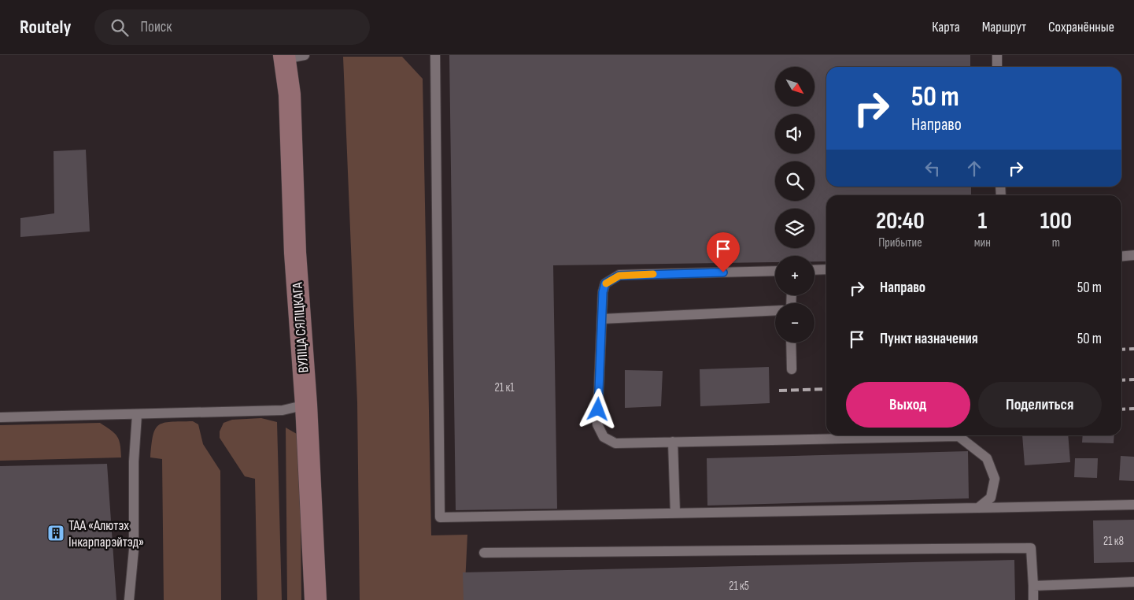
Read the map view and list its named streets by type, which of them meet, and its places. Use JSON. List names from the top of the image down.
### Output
{
  "streets": {
    "main road": ["ВУЛІЦА СЯЛІЦКАГА"]
  },
  "places": {
    "building": ["ТАА «Алютэх Інкарпарэйтэд»"]
  },
  "house_numbers": ["21 к1", "21 к8", "21 к5"],
  "north": "bottom right",
  "page": {
    "header": "Routely",
    "search": "Поиск",
    "nav": ["Карта", "Маршрут", "Сохранённые"],
    "map_buttons": ["+", "−"],
    "turn": ["50 m", "Направо"],
    "eta": [
      "20:40",
      "Прибытие",
      "1",
      "мин",
      "100",
      "m"
    ],
    "list": [
      {
        "name": "Направо",
        "value": "50 m"
      },
      {
        "name": "Пункт назначения",
        "value": "50 m"
      }
    ],
    "buttons": ["Выход", "Поделиться"]
  }
}
